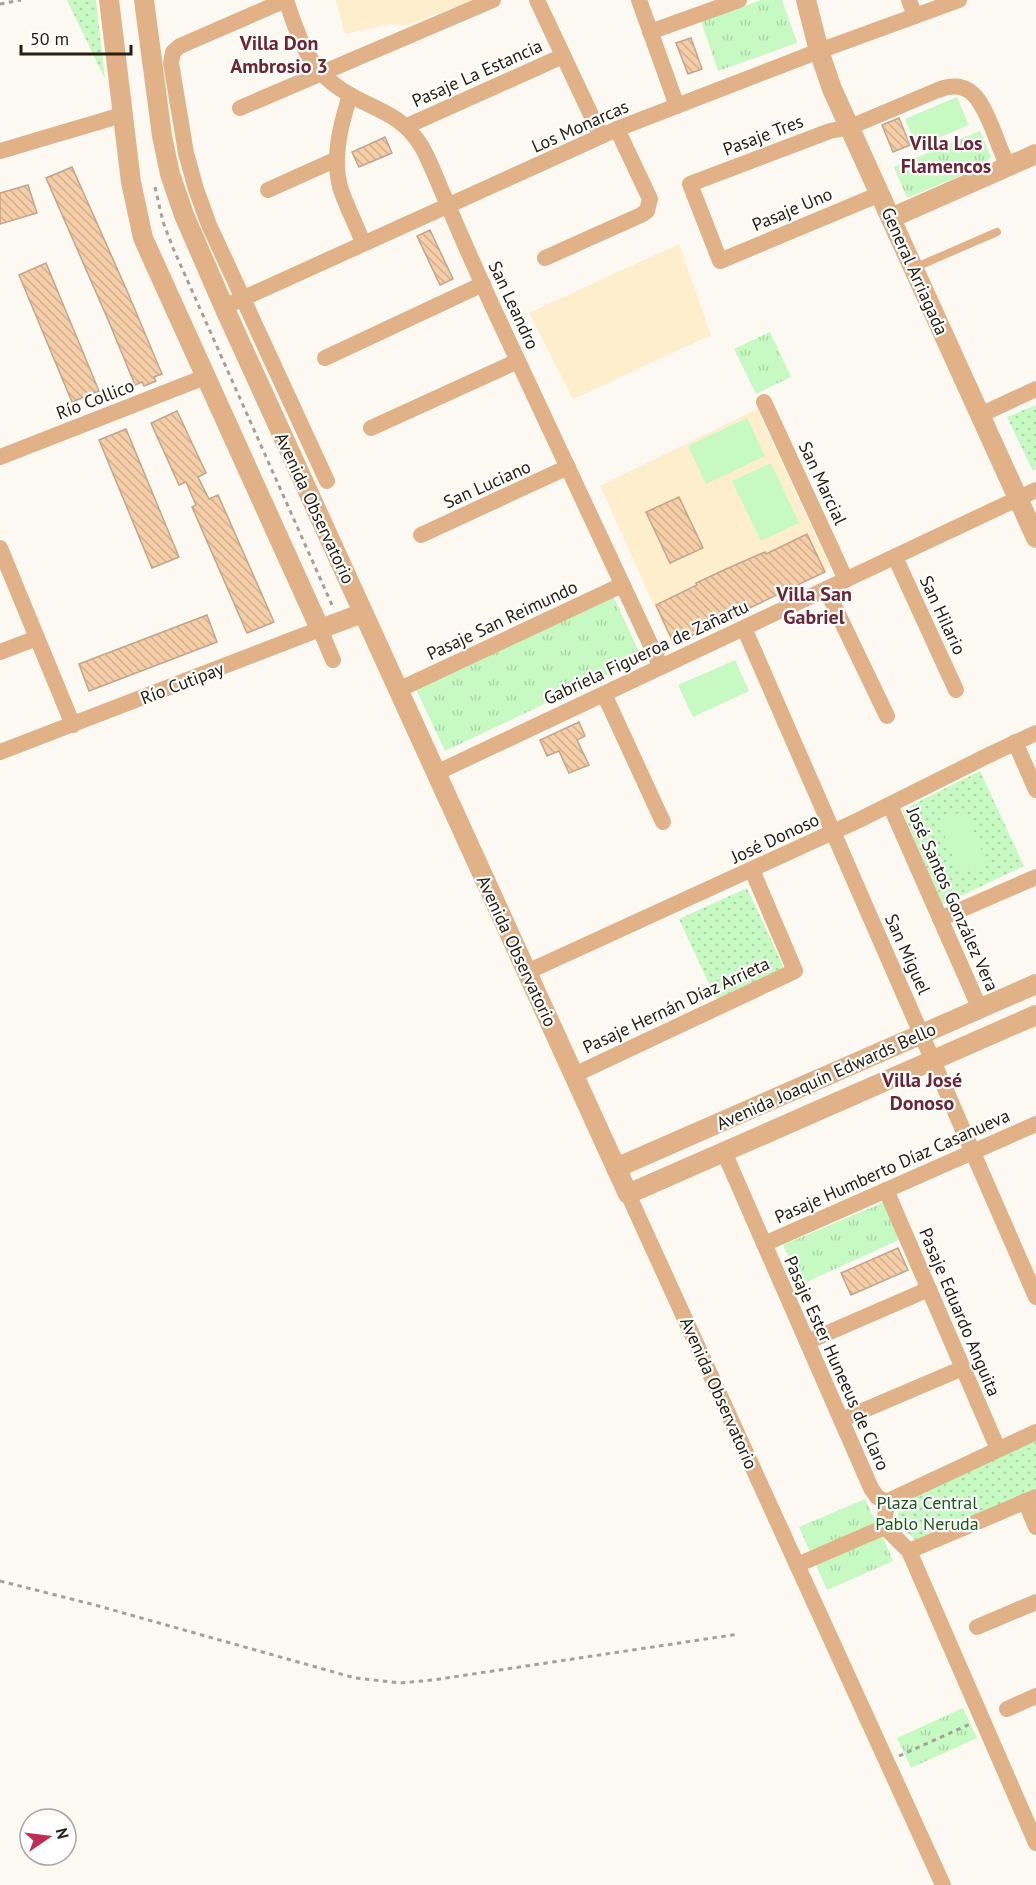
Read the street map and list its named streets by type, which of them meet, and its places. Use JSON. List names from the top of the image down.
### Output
{
  "streets": {
    "street": [
      "Pasaje La Estancia",
      "Los Monarcas",
      "Pasaje Tres",
      "Pasaje Uno",
      "General Arriagada",
      "San Leandro",
      "Río Collico",
      "San Marcial",
      "San Luciano",
      "Avenida Observatorio",
      "San Hilario",
      "Pasaje San Reimundo",
      "Gabriela Figueroa de Zañartu",
      "Río Cutipay",
      "José Donoso",
      "José Santos González Vera",
      "San Miguel",
      "Pasaje Hernán Díaz Arrieta",
      "Avenida Joaquín Edwards Bello",
      "Pasaje Humberto Díaz Casanueva",
      "Pasaje Eduardo Anguita",
      "Pasaje Ester Huneeus de Claro"
    ]
  },
  "crossings": [
    ["Pasaje La Estancia", "San Leandro"],
    ["Los Monarcas", "General Arriagada"],
    ["Los Monarcas", "San Leandro"],
    ["Los Monarcas", "Avenida Observatorio"],
    ["Pasaje Tres", "Pasaje Uno"],
    ["Pasaje Tres", "General Arriagada"],
    ["Pasaje Uno", "General Arriagada"],
    ["General Arriagada", "Gabriela Figueroa de Zañartu"],
    ["San Leandro", "San Luciano"],
    ["San Leandro", "Pasaje San Reimundo"],
    ["San Leandro", "Gabriela Figueroa de Zañartu"],
    ["San Marcial", "Gabriela Figueroa de Zañartu"],
    ["Avenida Observatorio", "Pasaje San Reimundo"],
    ["Avenida Observatorio", "Gabriela Figueroa de Zañartu"],
    ["Avenida Observatorio", "Río Cutipay"],
    ["Avenida Observatorio", "José Donoso"],
    ["Avenida Observatorio", "Pasaje Hernán Díaz Arrieta"],
    ["Avenida Observatorio", "Avenida Joaquín Edwards Bello"],
    ["San Hilario", "Gabriela Figueroa de Zañartu"],
    ["Gabriela Figueroa de Zañartu", "San Miguel"],
    ["José Donoso", "José Santos González Vera"],
    ["José Donoso", "San Miguel"],
    ["José Donoso", "Pasaje Hernán Díaz Arrieta"],
    ["José Santos González Vera", "Avenida Joaquín Edwards Bello"],
    ["San Miguel", "Avenida Joaquín Edwards Bello"],
    ["San Miguel", "Pasaje Humberto Díaz Casanueva"],
    ["Avenida Joaquín Edwards Bello", "Pasaje Ester Huneeus de Claro"],
    ["Pasaje Humberto Díaz Casanueva", "Pasaje Eduardo Anguita"],
    ["Pasaje Humberto Díaz Casanueva", "Pasaje Ester Huneeus de Claro"]
  ],
  "districts": [
    "Villa Don Ambrosio 3",
    "Villa Los Flamencos",
    "Villa San Gabriel",
    "Villa José Donoso"
  ],
  "parks": ["Plaza Central Pablo Neruda"],
  "scale_bar": "50 m",
  "north": "right"
}
